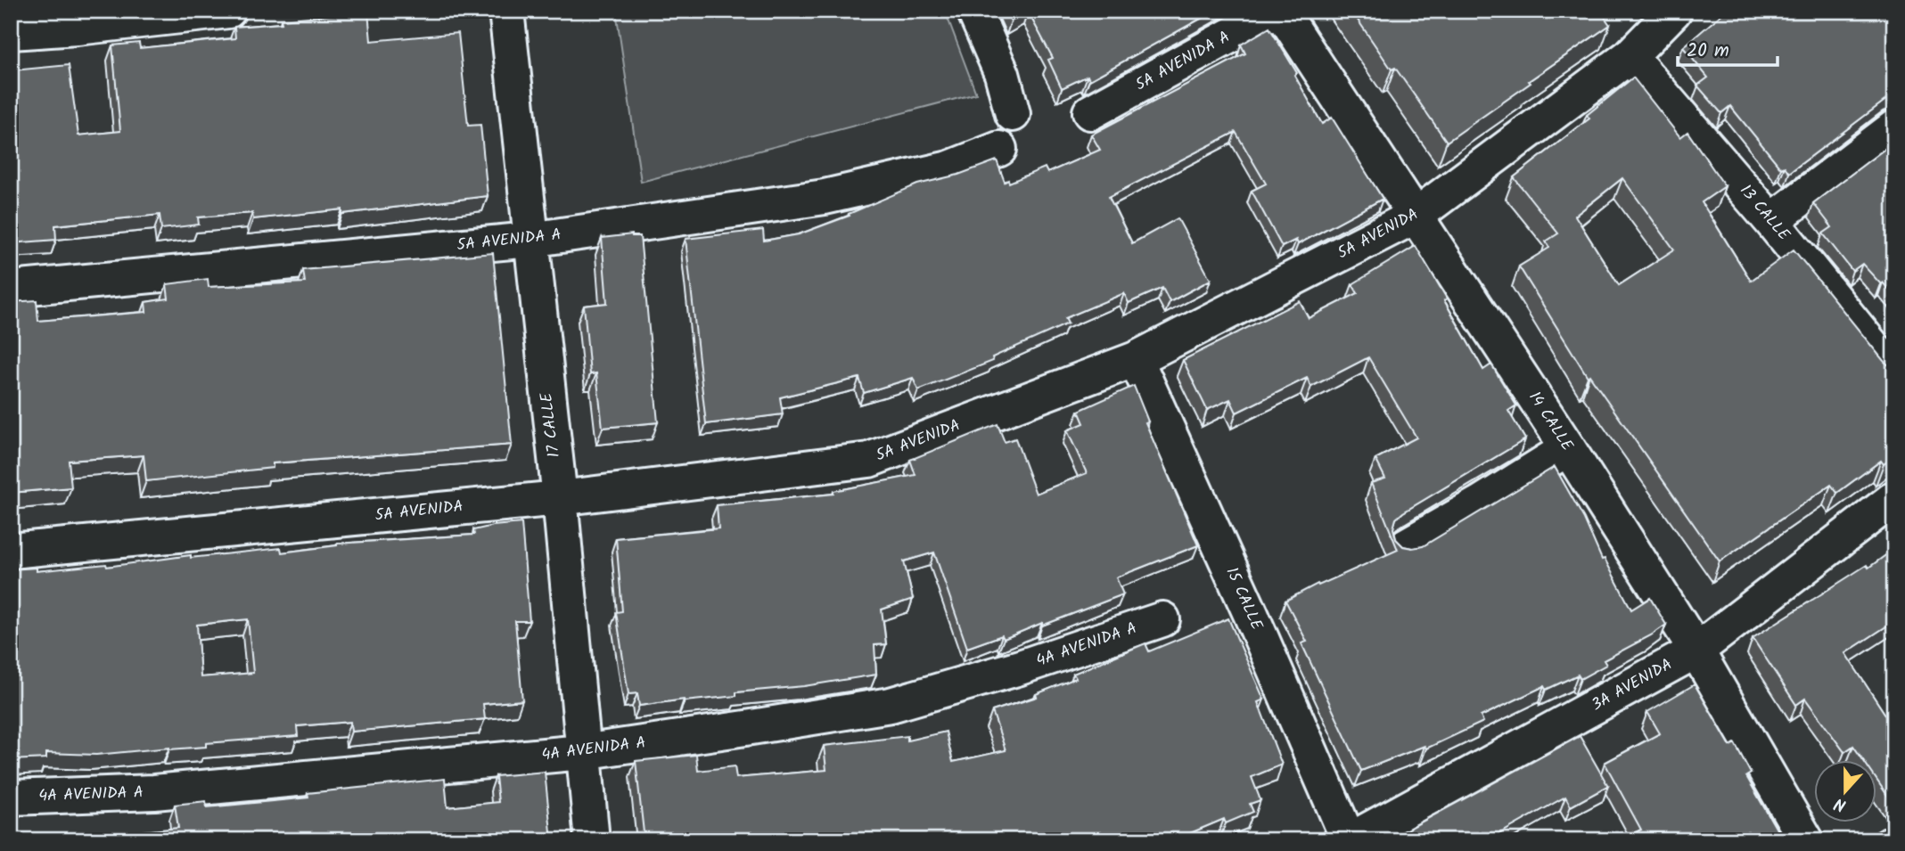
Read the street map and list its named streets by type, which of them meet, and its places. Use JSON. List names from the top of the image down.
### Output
{
  "streets": {
    "street": [
      "5A AVENIDA A",
      "13 CALLE",
      "5A AVENIDA",
      "14 CALLE",
      "17 CALLE",
      "15 CALLE",
      "4A AVENIDA A",
      "3A AVENIDA"
    ]
  },
  "crossings": [
    ["5A AVENIDA A", "17 CALLE"],
    ["13 CALLE", "5A AVENIDA"],
    ["5A AVENIDA", "14 CALLE"],
    ["5A AVENIDA", "17 CALLE"],
    ["5A AVENIDA", "15 CALLE"],
    ["14 CALLE", "3A AVENIDA"],
    ["17 CALLE", "4A AVENIDA A"],
    ["15 CALLE", "3A AVENIDA"]
  ],
  "scale_bar": "20 m",
  "north": "bottom"
}
